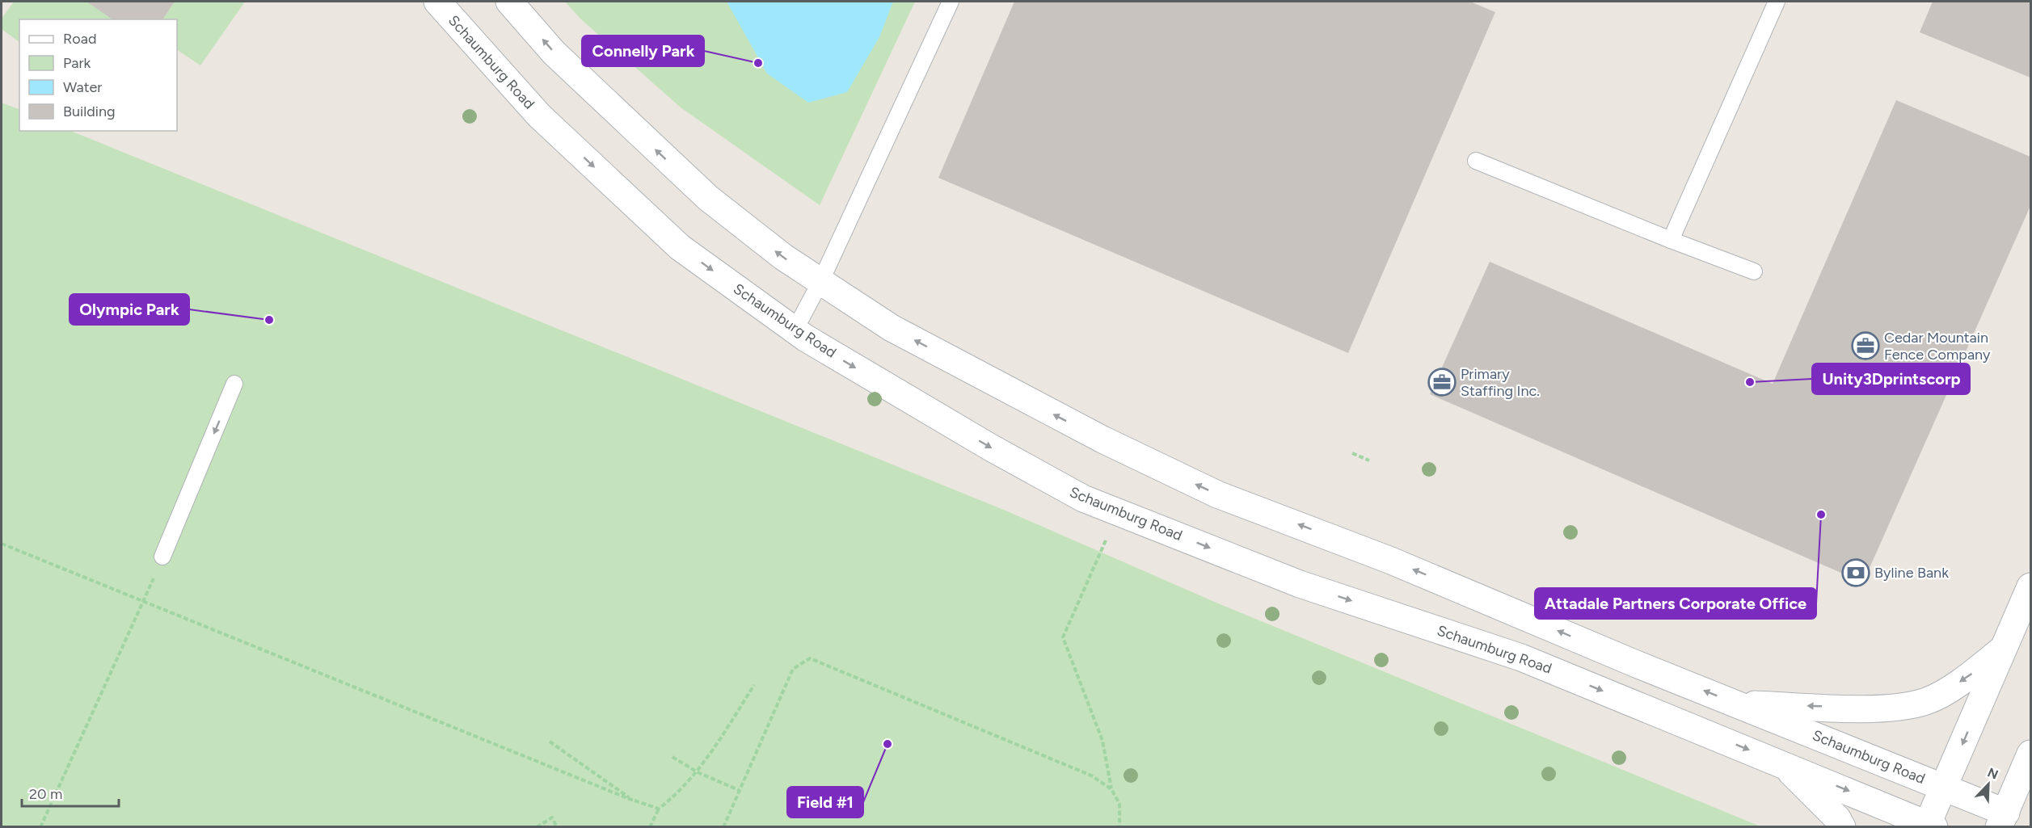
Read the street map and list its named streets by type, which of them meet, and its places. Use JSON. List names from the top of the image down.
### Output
{
  "streets": {
    "street": ["Schaumburg Road"]
  },
  "places": {
    "other": [
      "Connelly Park",
      "Olympic Park",
      "Unity3Dprintscorp",
      "Attadale Partners Corporate Office",
      "Field #1"
    ],
    "office": ["Cedar Mountain Fence Company", "Primary Staffing Inc."],
    "bank": ["Byline Bank"]
  },
  "legend": [
    "Road",
    "Park",
    "Water",
    "Building"
  ],
  "scale_bar": "20 m",
  "north": "top right"
}
